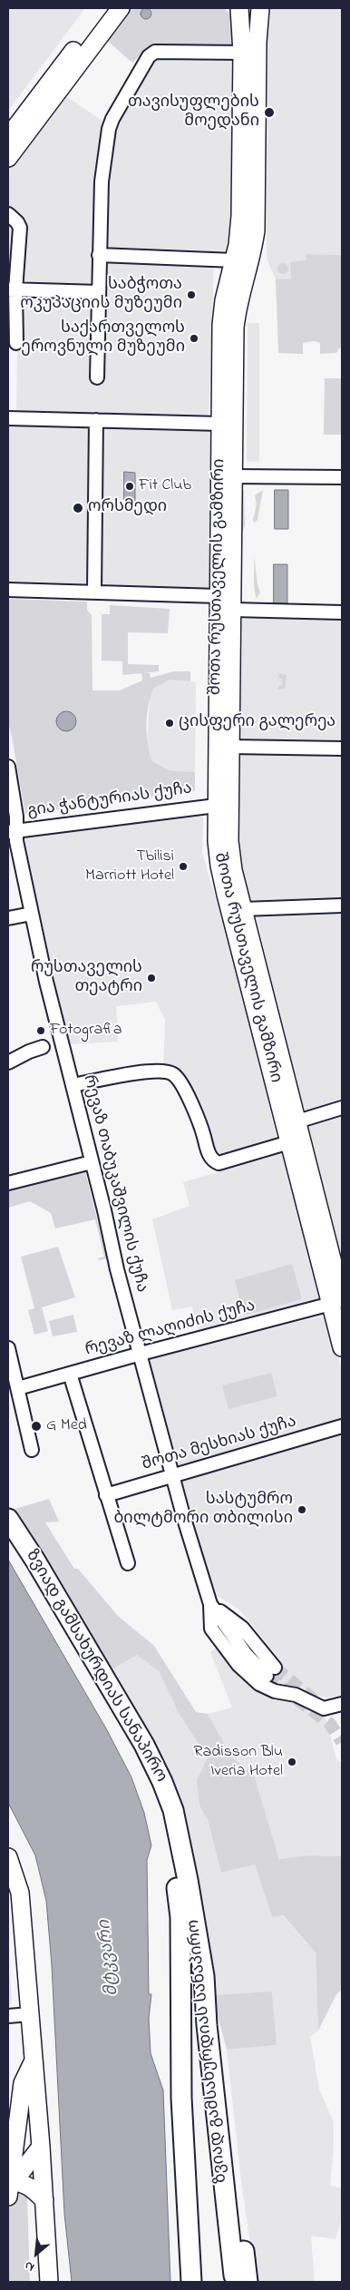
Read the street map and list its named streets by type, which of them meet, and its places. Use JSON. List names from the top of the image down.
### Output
{
  "streets": {
    "highway": ["ზვიად გამსახურდიას სანაპირო"],
    "main road": ["შოთა რუსთაველის გამზირი"],
    "street": [
      "გია ჭანტურიას ქუჩა",
      "რევაზ თაბუკაშვილის ქუჩა",
      "რევაზ ლაღიძის ქუჩა",
      "შოთა მესხიას ქუჩა"
    ]
  },
  "crossings": [
    ["შოთა რუსთაველის გამზირი", "გია ჭანტურიას ქუჩა"],
    ["შოთა რუსთაველის გამზირი", "რევაზ ლაღიძის ქუჩა"],
    ["გია ჭანტურიას ქუჩა", "რევაზ თაბუკაშვილის ქუჩა"],
    ["რევაზ თაბუკაშვილის ქუჩა", "რევაზ ლაღიძის ქუჩა"],
    ["რევაზ თაბუკაშვილის ქუჩა", "შოთა მესხიას ქუჩა"]
  ],
  "water": ["მტკვარი"],
  "places": [
    "თავისუფლების მოედანი",
    "საბჭოთა ოკუპაციის მუზეუმი",
    "საქართველოს ეროვნული მუზეუმი",
    "Fit Club",
    "ორსმედი",
    "ცისფერი გალერეა",
    "Tbilisi Marriott Hotel",
    "რუსთაველის თეატრი",
    "Fotografia",
    "G Med",
    "სასტუმრო ბილტმორი თბილისი",
    "Radisson Blu Iveria Hotel"
  ],
  "north": "bottom left"
}
